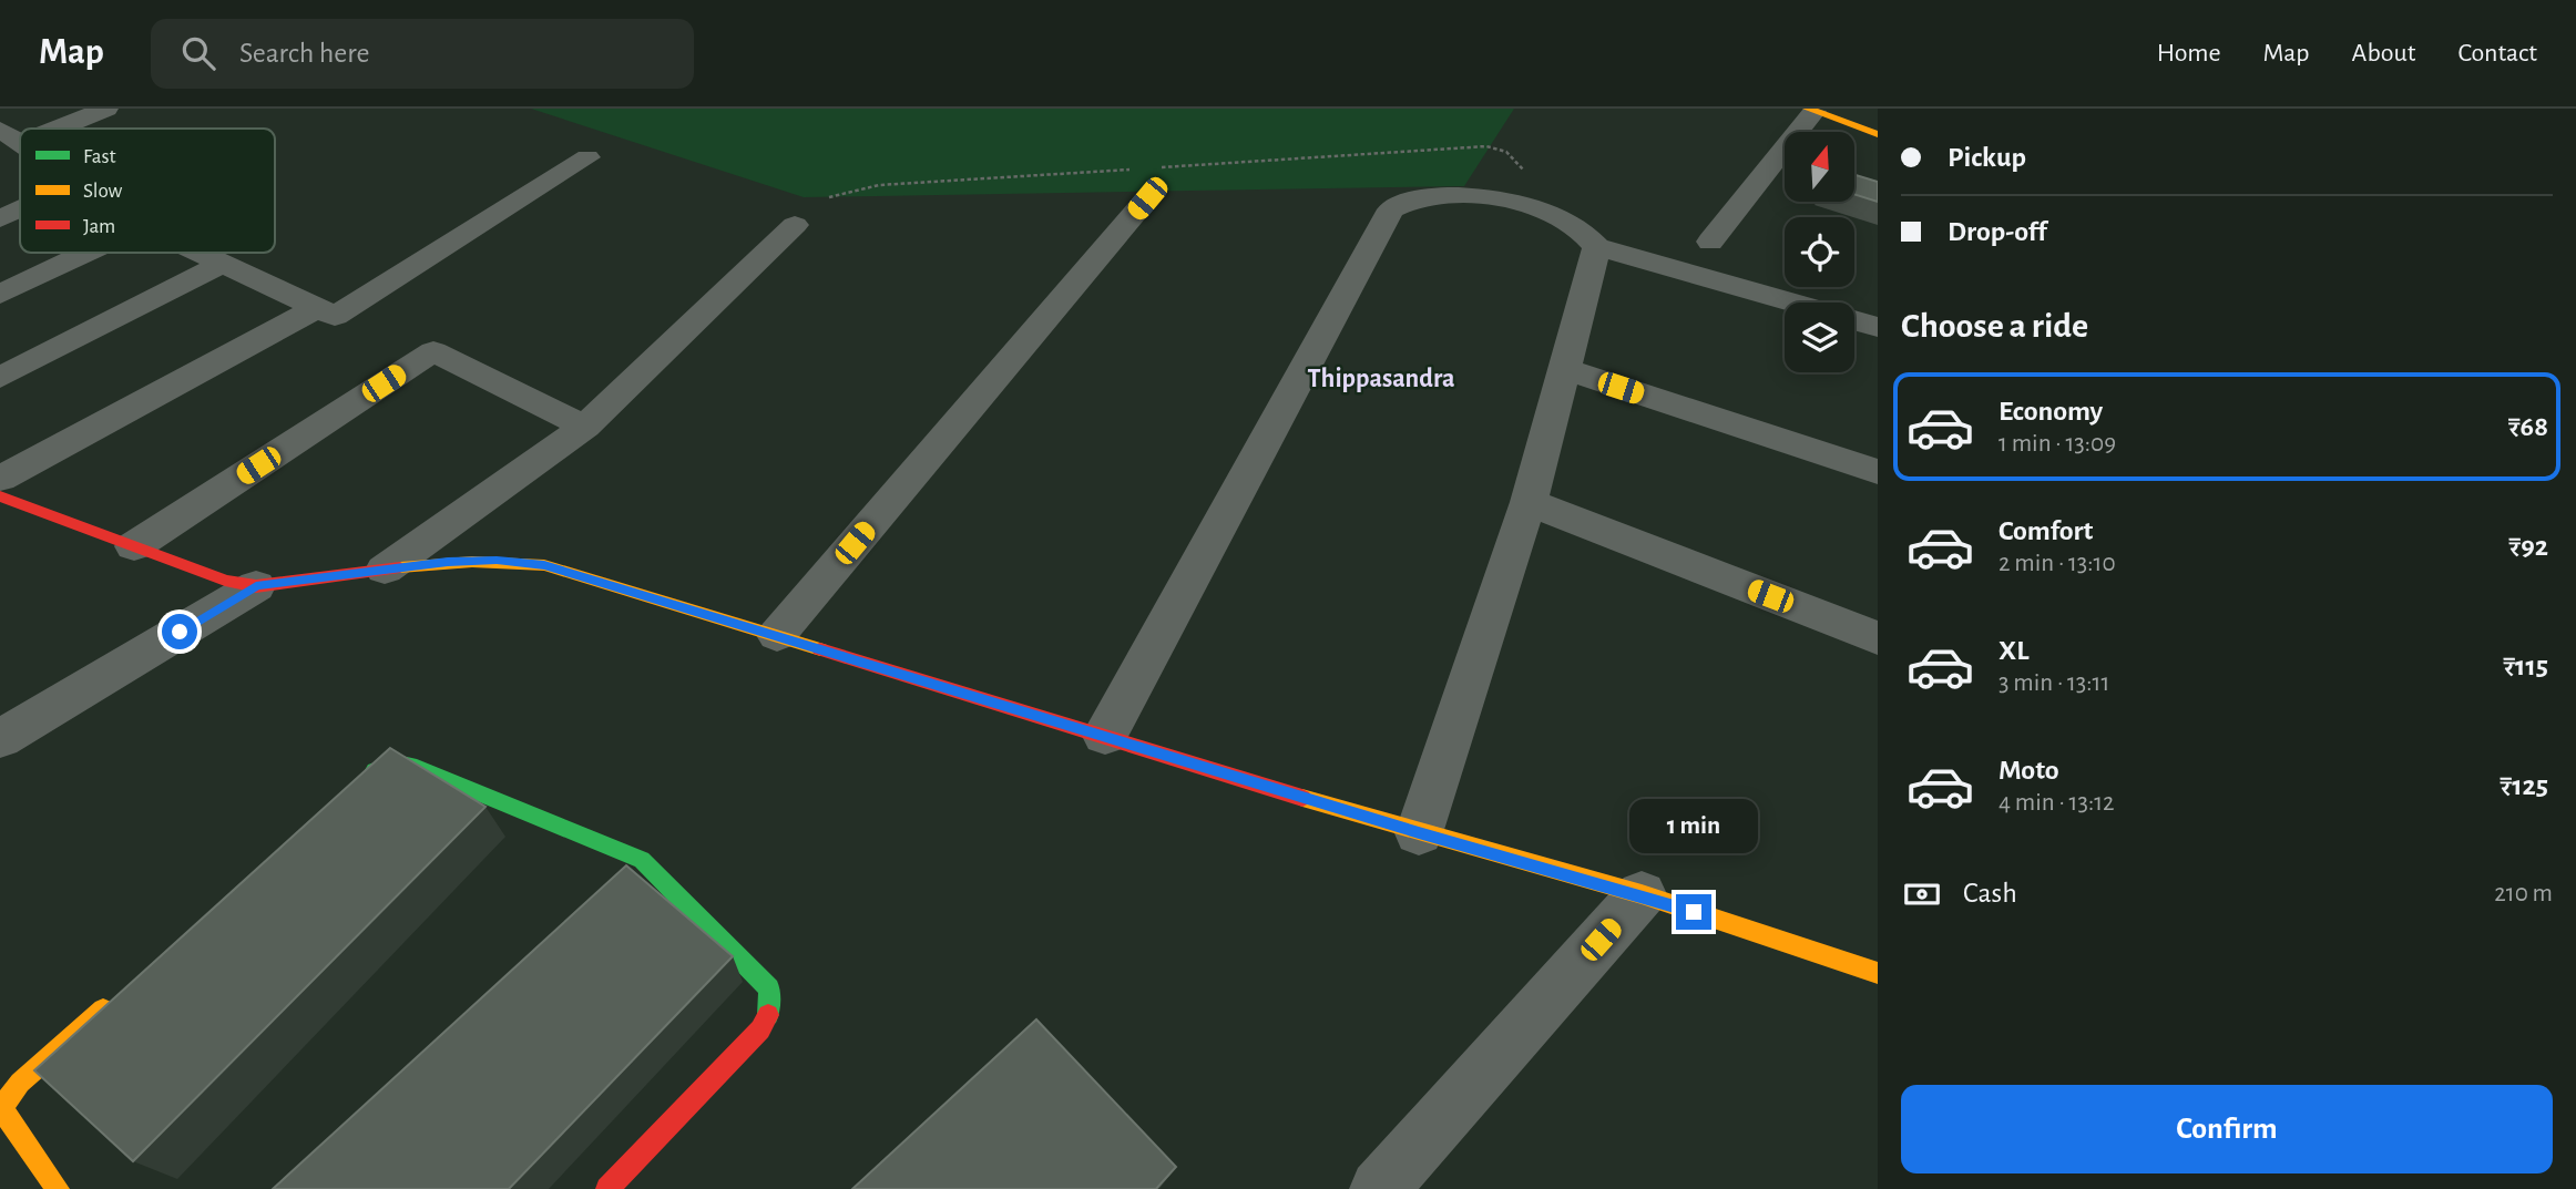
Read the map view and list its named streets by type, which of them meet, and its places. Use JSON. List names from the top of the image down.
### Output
{
  "districts": ["Thippasandra"],
  "legend": ["Fast", "Slow", "Jam"],
  "north": "top",
  "page": {
    "header": "Map",
    "search": "Search here",
    "nav": [
      "Home",
      "Map",
      "About",
      "Contact"
    ],
    "banner": ["Pickup", "Drop-off"],
    "heading": "Choose a ride",
    "list": [
      {
        "name": "Economy",
        "note": "1 min · 13:09",
        "value": "₹68"
      },
      {
        "name": "Comfort",
        "note": "2 min · 13:10",
        "value": "₹92"
      },
      {
        "name": "XL",
        "note": "3 min · 13:11",
        "value": "₹115"
      },
      {
        "name": "Moto",
        "note": "4 min · 13:12",
        "value": "₹125"
      }
    ],
    "bubble": "1 min",
    "pay": ["Cash", "210 m"],
    "buttons": "Confirm"
  }
}
